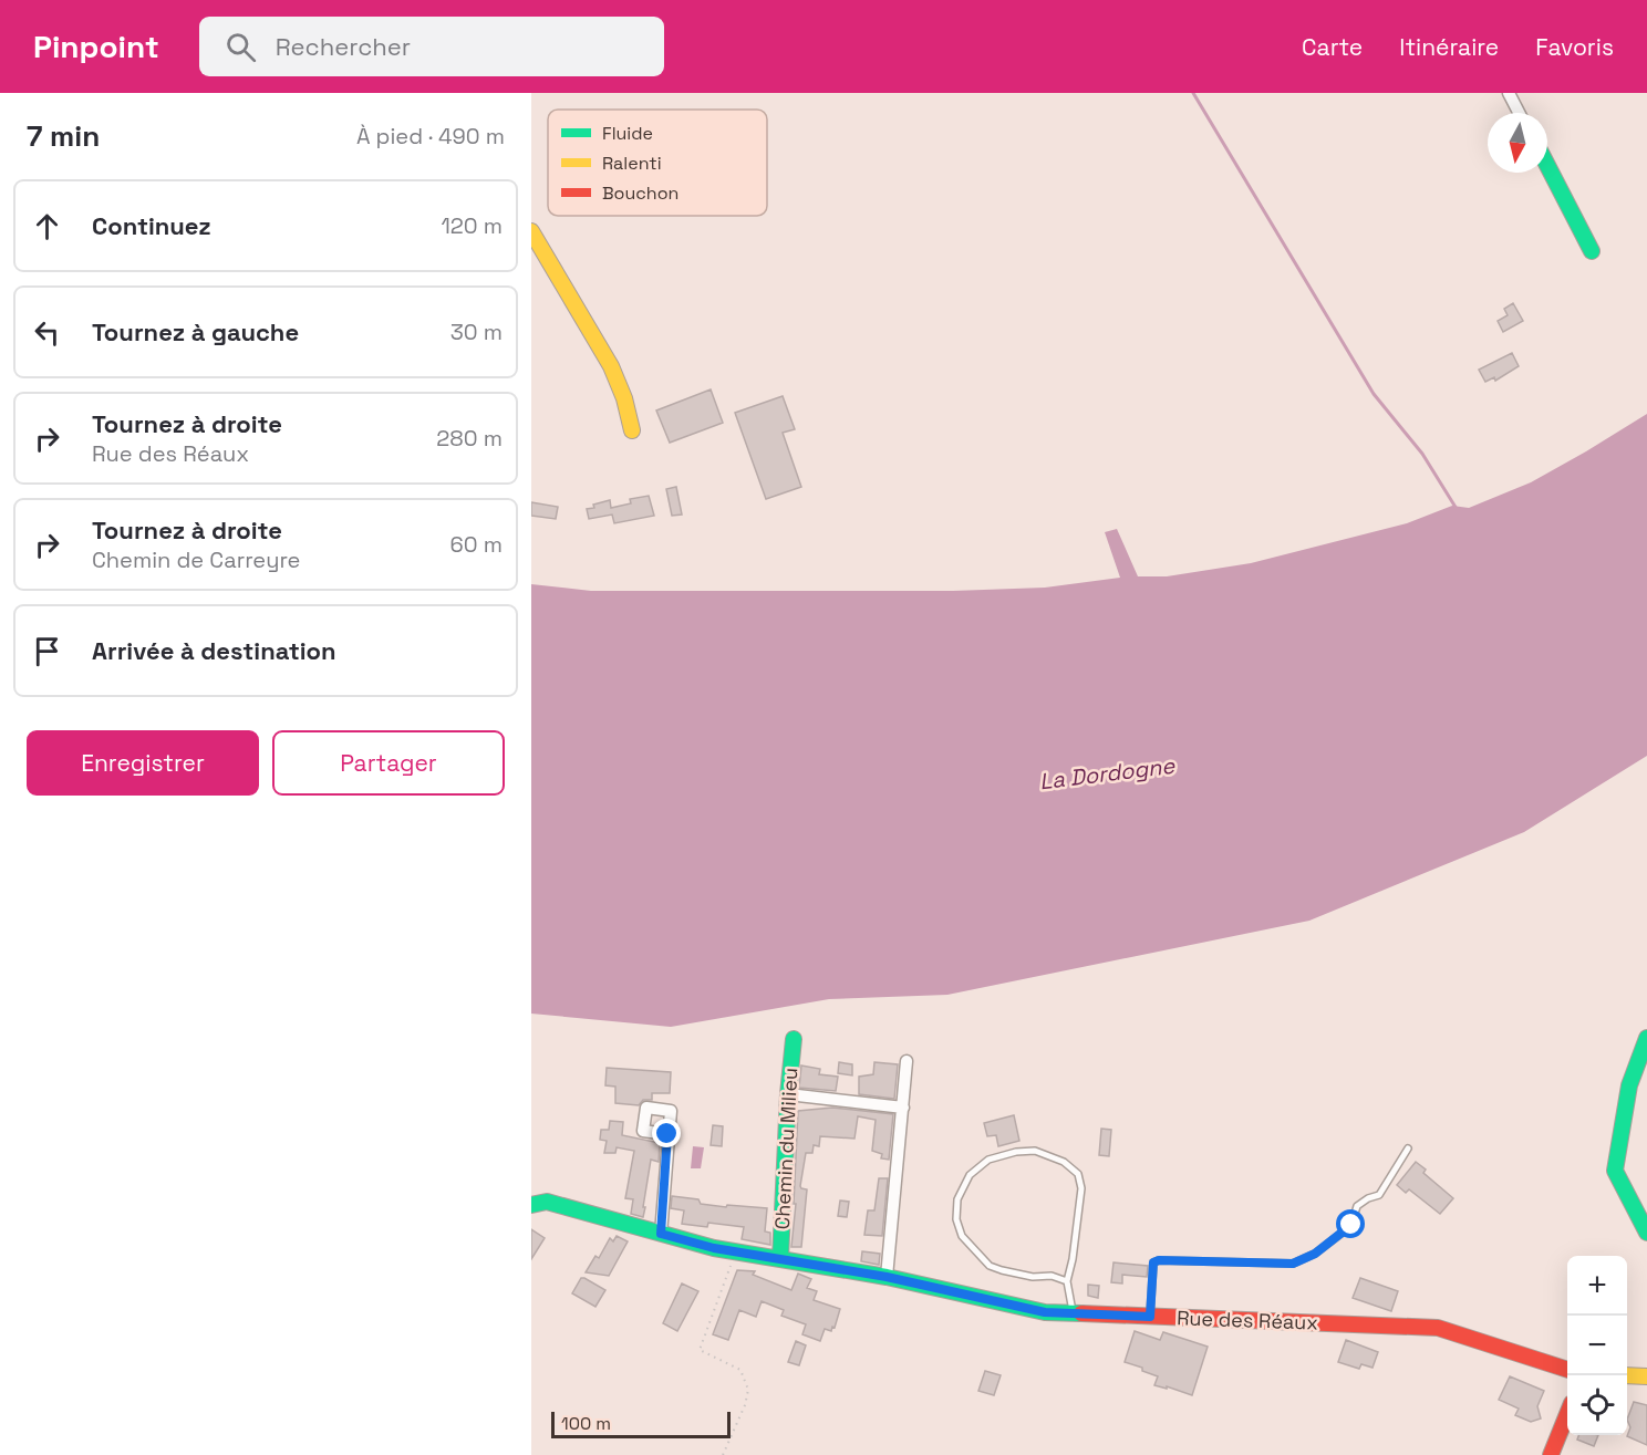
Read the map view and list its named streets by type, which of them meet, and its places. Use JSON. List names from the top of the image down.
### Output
{
  "streets": {
    "street": ["Chemin du Milieu", "Rue des Réaux"]
  },
  "crossings": [
    ["Chemin du Milieu", "Rue des Réaux"]
  ],
  "water": ["La Dordogne"],
  "legend": ["Fluide", "Ralenti", "Bouchon"],
  "scale_bar": "100 m",
  "north": "bottom",
  "page": {
    "header": "Pinpoint",
    "search": "Rechercher",
    "nav": ["Carte", "Itinéraire", "Favoris"],
    "heading": ["7 min", "À pied · 490 m"],
    "list": [
      ["Continuez", "120 m"],
      ["Tournez à gauche", "30 m"],
      ["Tournez à droite", "Rue des Réaux", "280 m"],
      ["Tournez à droite", "Chemin de Carreyre", "60 m"],
      "Arrivée à destination"
    ],
    "buttons": ["Enregistrer", "Partager"],
    "map_buttons": ["+", "−"],
    "scale": "100 m"
  }
}
